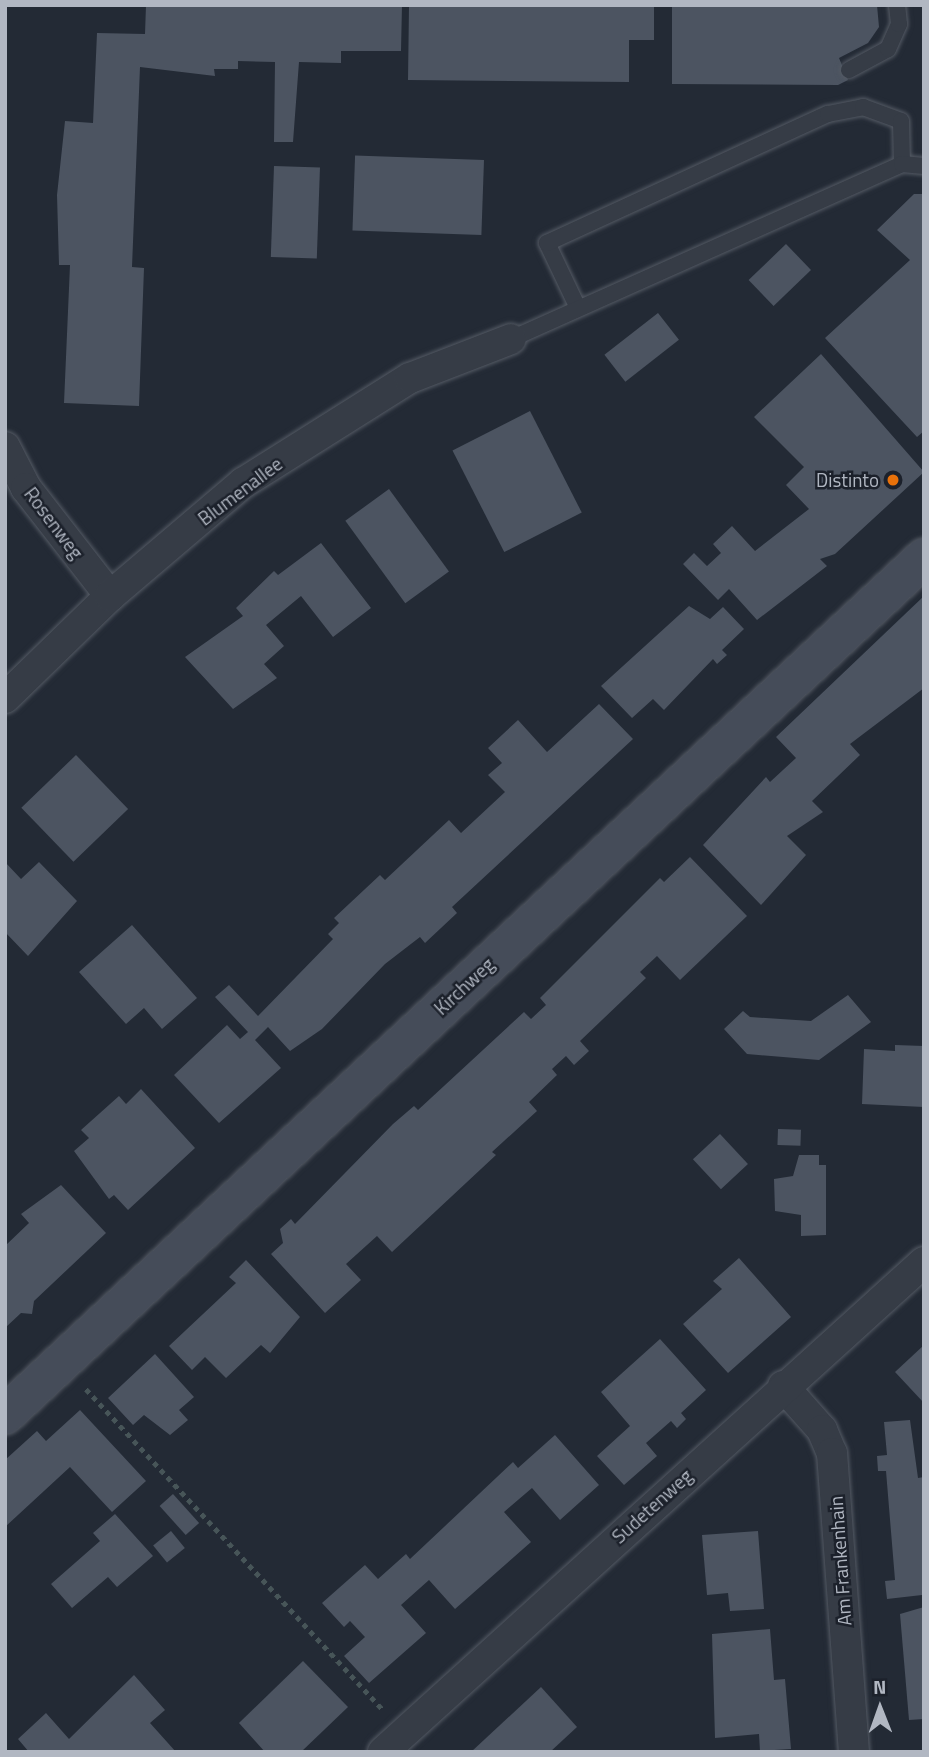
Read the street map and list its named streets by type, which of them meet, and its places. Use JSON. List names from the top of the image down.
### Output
{
  "streets": {
    "street": [
      "Blumenallee",
      "Rosenweg",
      "Kirchweg",
      "Sudetenweg",
      "Am Frankenhain"
    ]
  },
  "crossings": [
    ["Blumenallee", "Rosenweg"],
    ["Sudetenweg", "Am Frankenhain"]
  ],
  "places": ["Distinto"],
  "north": "top"
}
